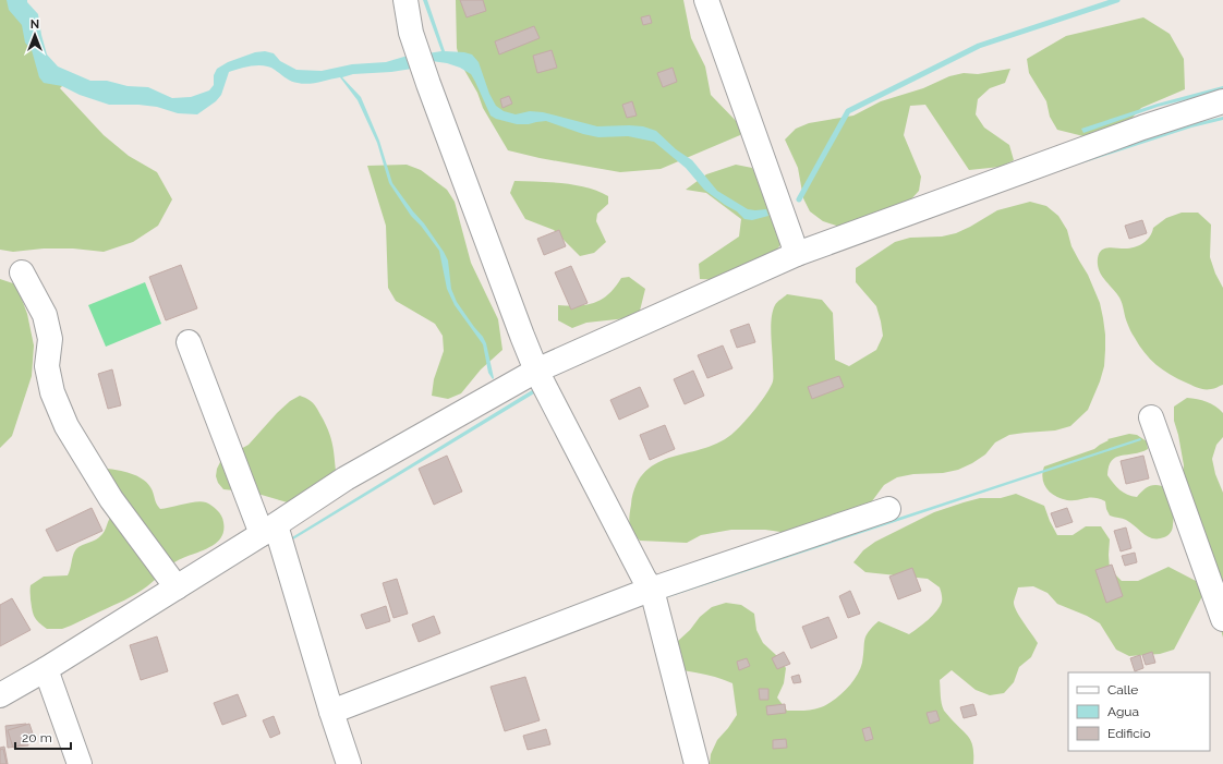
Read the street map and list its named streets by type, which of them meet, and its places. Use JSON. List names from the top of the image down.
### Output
{
  "legend": ["Calle", "Agua", "Edificio"],
  "scale_bar": "20 m",
  "north": "top"
}
